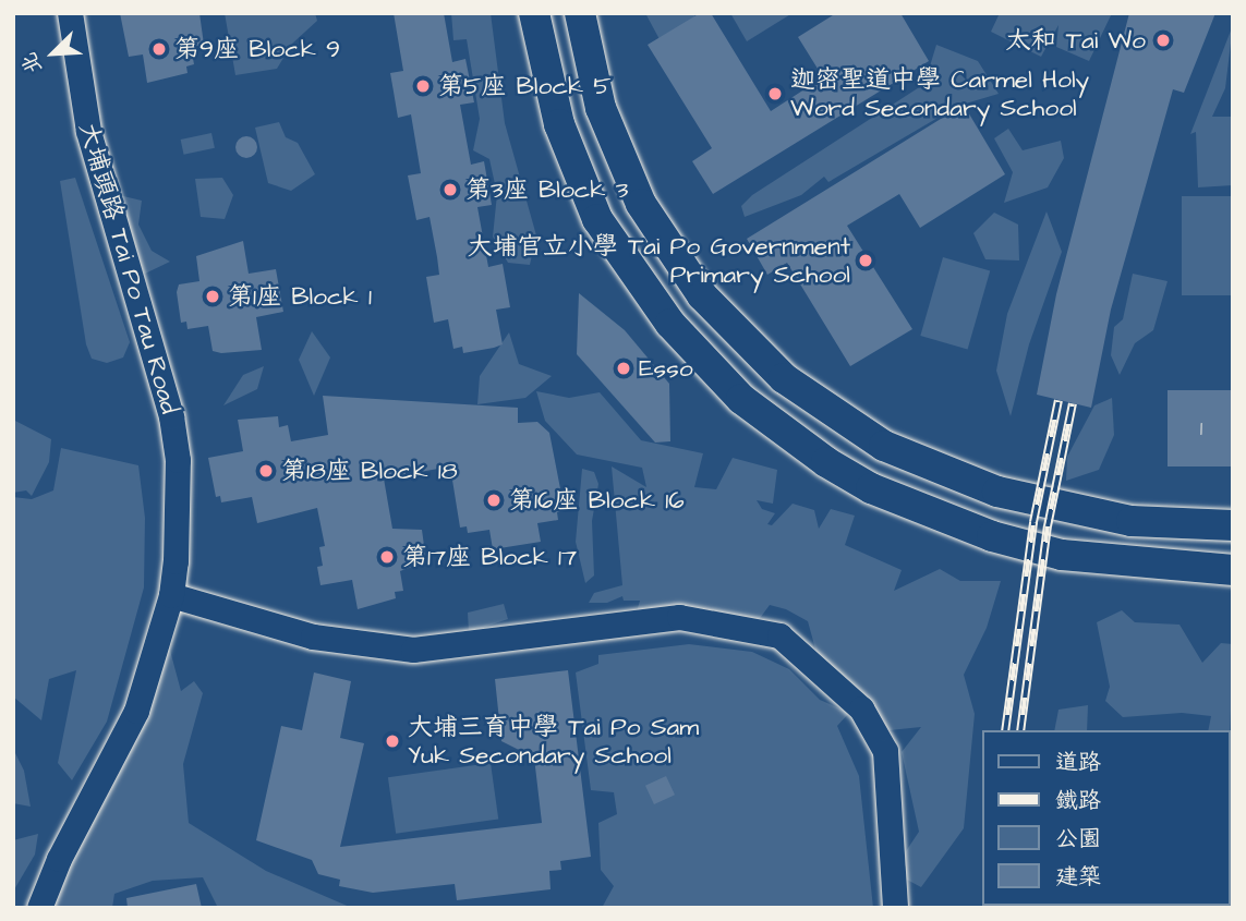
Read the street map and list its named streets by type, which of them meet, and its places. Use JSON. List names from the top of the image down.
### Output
{
  "streets": {
    "street": ["大埔頭路 Tai Po Tau Road"]
  },
  "places": [
    "太和 Tai Wo",
    "第9座 Block 9",
    "第5座 Block 5",
    "迦密聖道中學 Carmel Holy Word Secondary School",
    "第3座 Block 3",
    "大埔官立小學 Tai Po Government Primary School",
    "第1座 Block 1",
    "Esso",
    "第18座 Block 18",
    "第16座 Block 16",
    "第17座 Block 17",
    "大埔三育中學 Tai Po Sam Yuk Secondary School"
  ],
  "house_numbers": ["1"],
  "legend": [
    "道路",
    "鐵路",
    "公園",
    "建築"
  ],
  "north": "bottom left"
}
